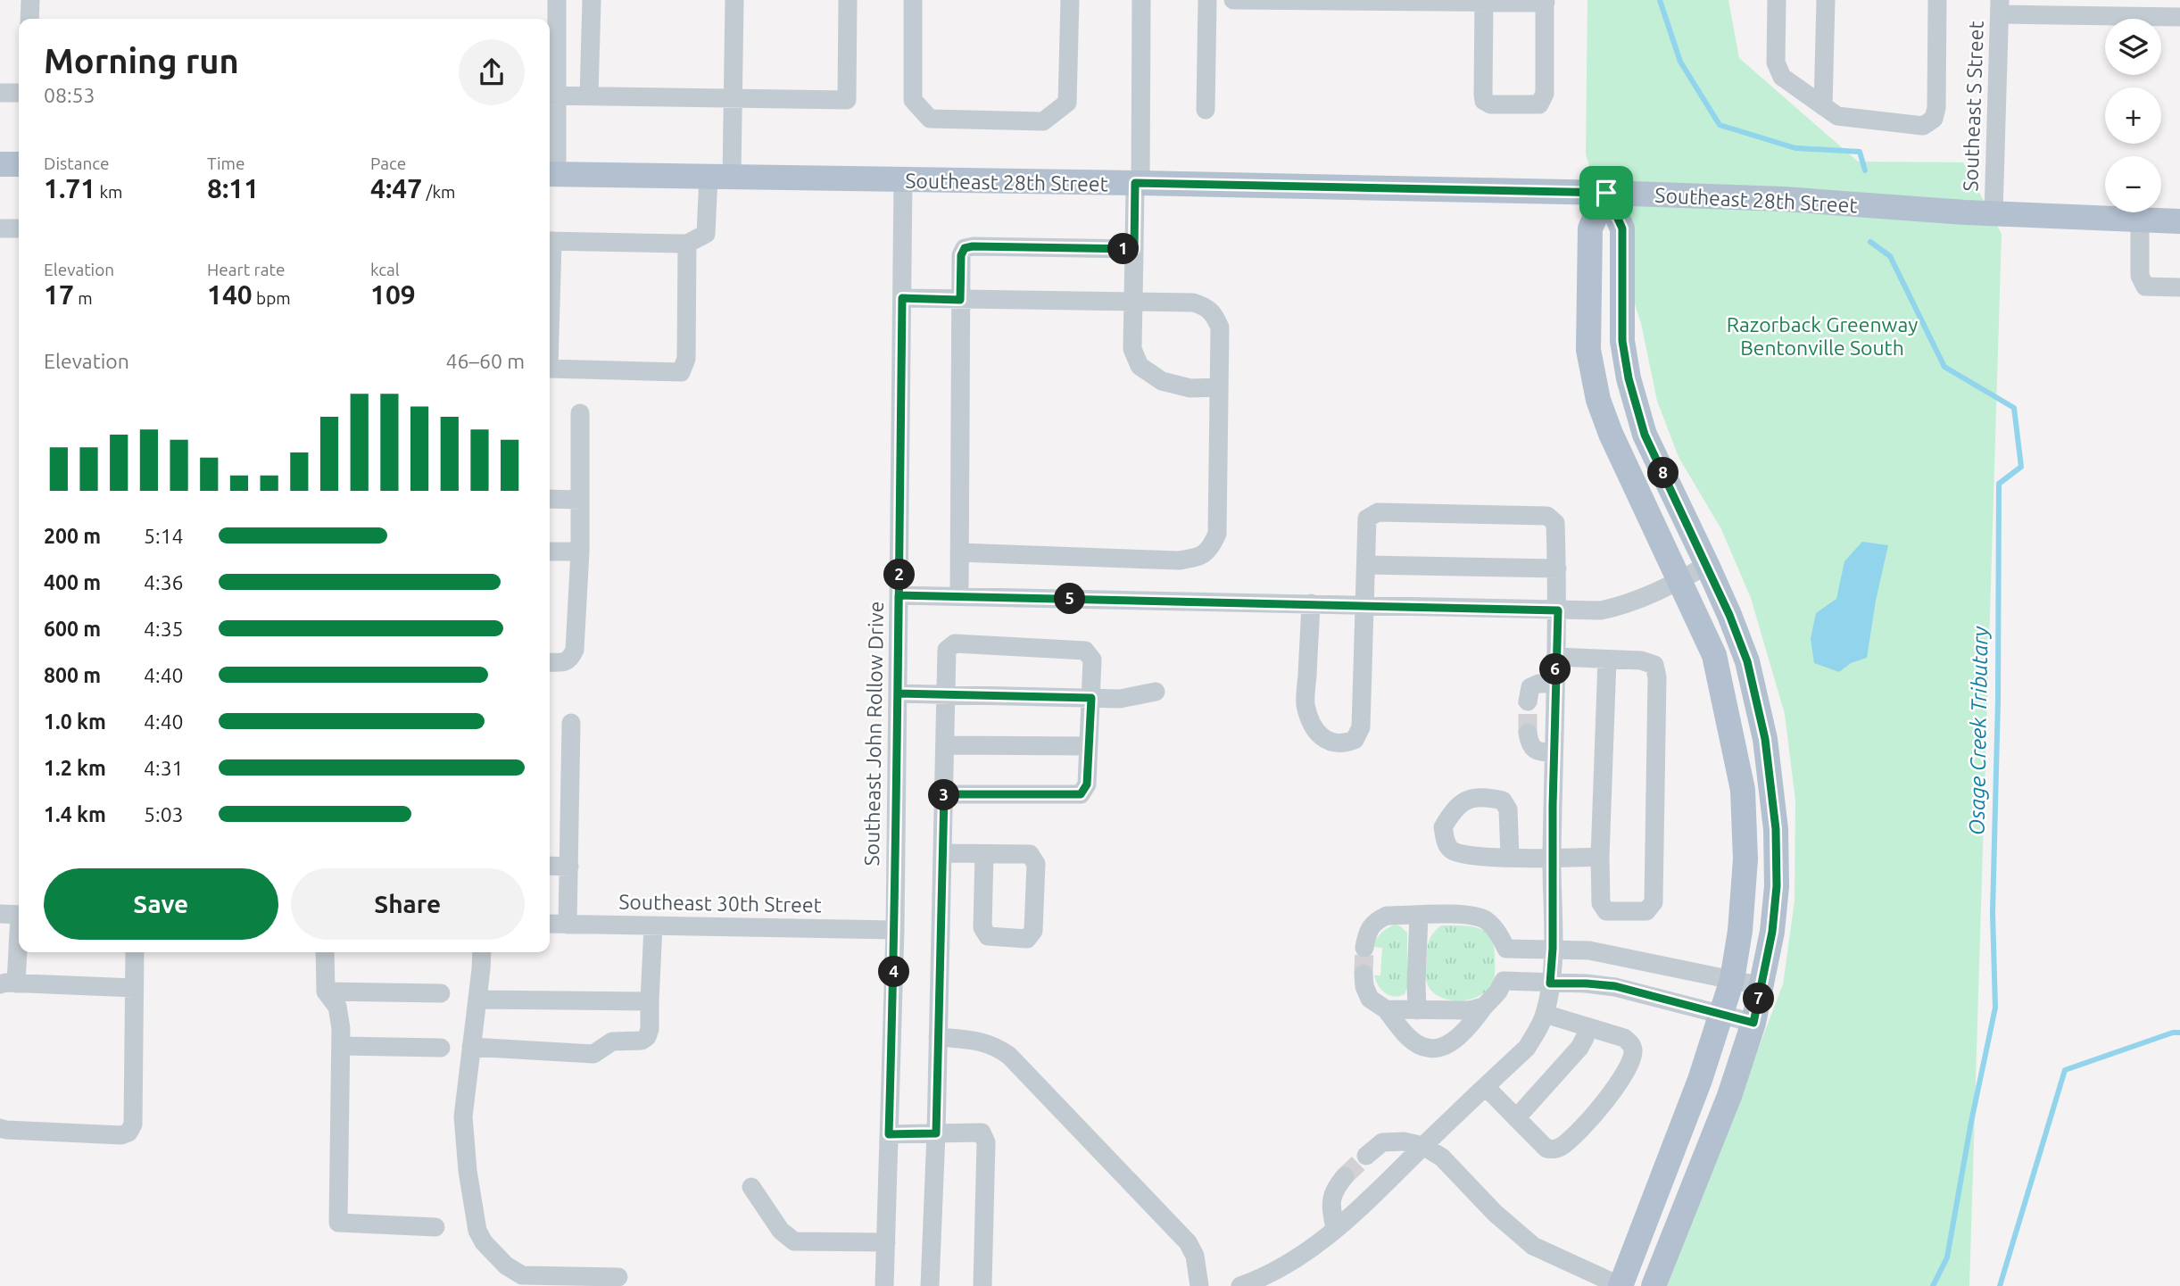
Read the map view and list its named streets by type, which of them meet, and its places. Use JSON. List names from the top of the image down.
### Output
{
  "streets": {
    "main road": ["Southeast 28th Street"],
    "street": ["Southeast S Street", "Southeast John Rollow Drive", "Southeast 30th Street"]
  },
  "crossings": [
    ["Southeast S Street", "Southeast 28th Street"],
    ["Southeast 28th Street", "Southeast John Rollow Drive"],
    ["Southeast John Rollow Drive", "Southeast 30th Street"]
  ],
  "water": ["Osage Creek Tributary"],
  "parks": ["Razorback Greenway Bentonville South"],
  "page": {
    "map_buttons": ["+", "−"],
    "heading": ["Morning run", "08:53"],
    "stats": [
      ["Distance", "1.71 km"],
      ["Time", "8:11"],
      ["Pace", "4:47 /km"],
      ["Elevation", "17 m"],
      ["Heart rate", "140 bpm"],
      ["kcal", "109"]
    ],
    "pins": [
      "1",
      "8",
      "2",
      "5",
      "6",
      "3",
      "4",
      "7"
    ],
    "chart": ["Elevation", "46–60 m"],
    "list": [
      {
        "name": "200 m",
        "note": "5:14"
      },
      {
        "name": "400 m",
        "note": "4:36"
      },
      {
        "name": "600 m",
        "note": "4:35"
      },
      {
        "name": "800 m",
        "note": "4:40"
      },
      {
        "name": "1.0 km",
        "note": "4:40"
      },
      {
        "name": "1.2 km",
        "note": "4:31"
      },
      {
        "name": "1.4 km",
        "note": "5:03"
      }
    ],
    "buttons": ["Save", "Share"]
  }
}
